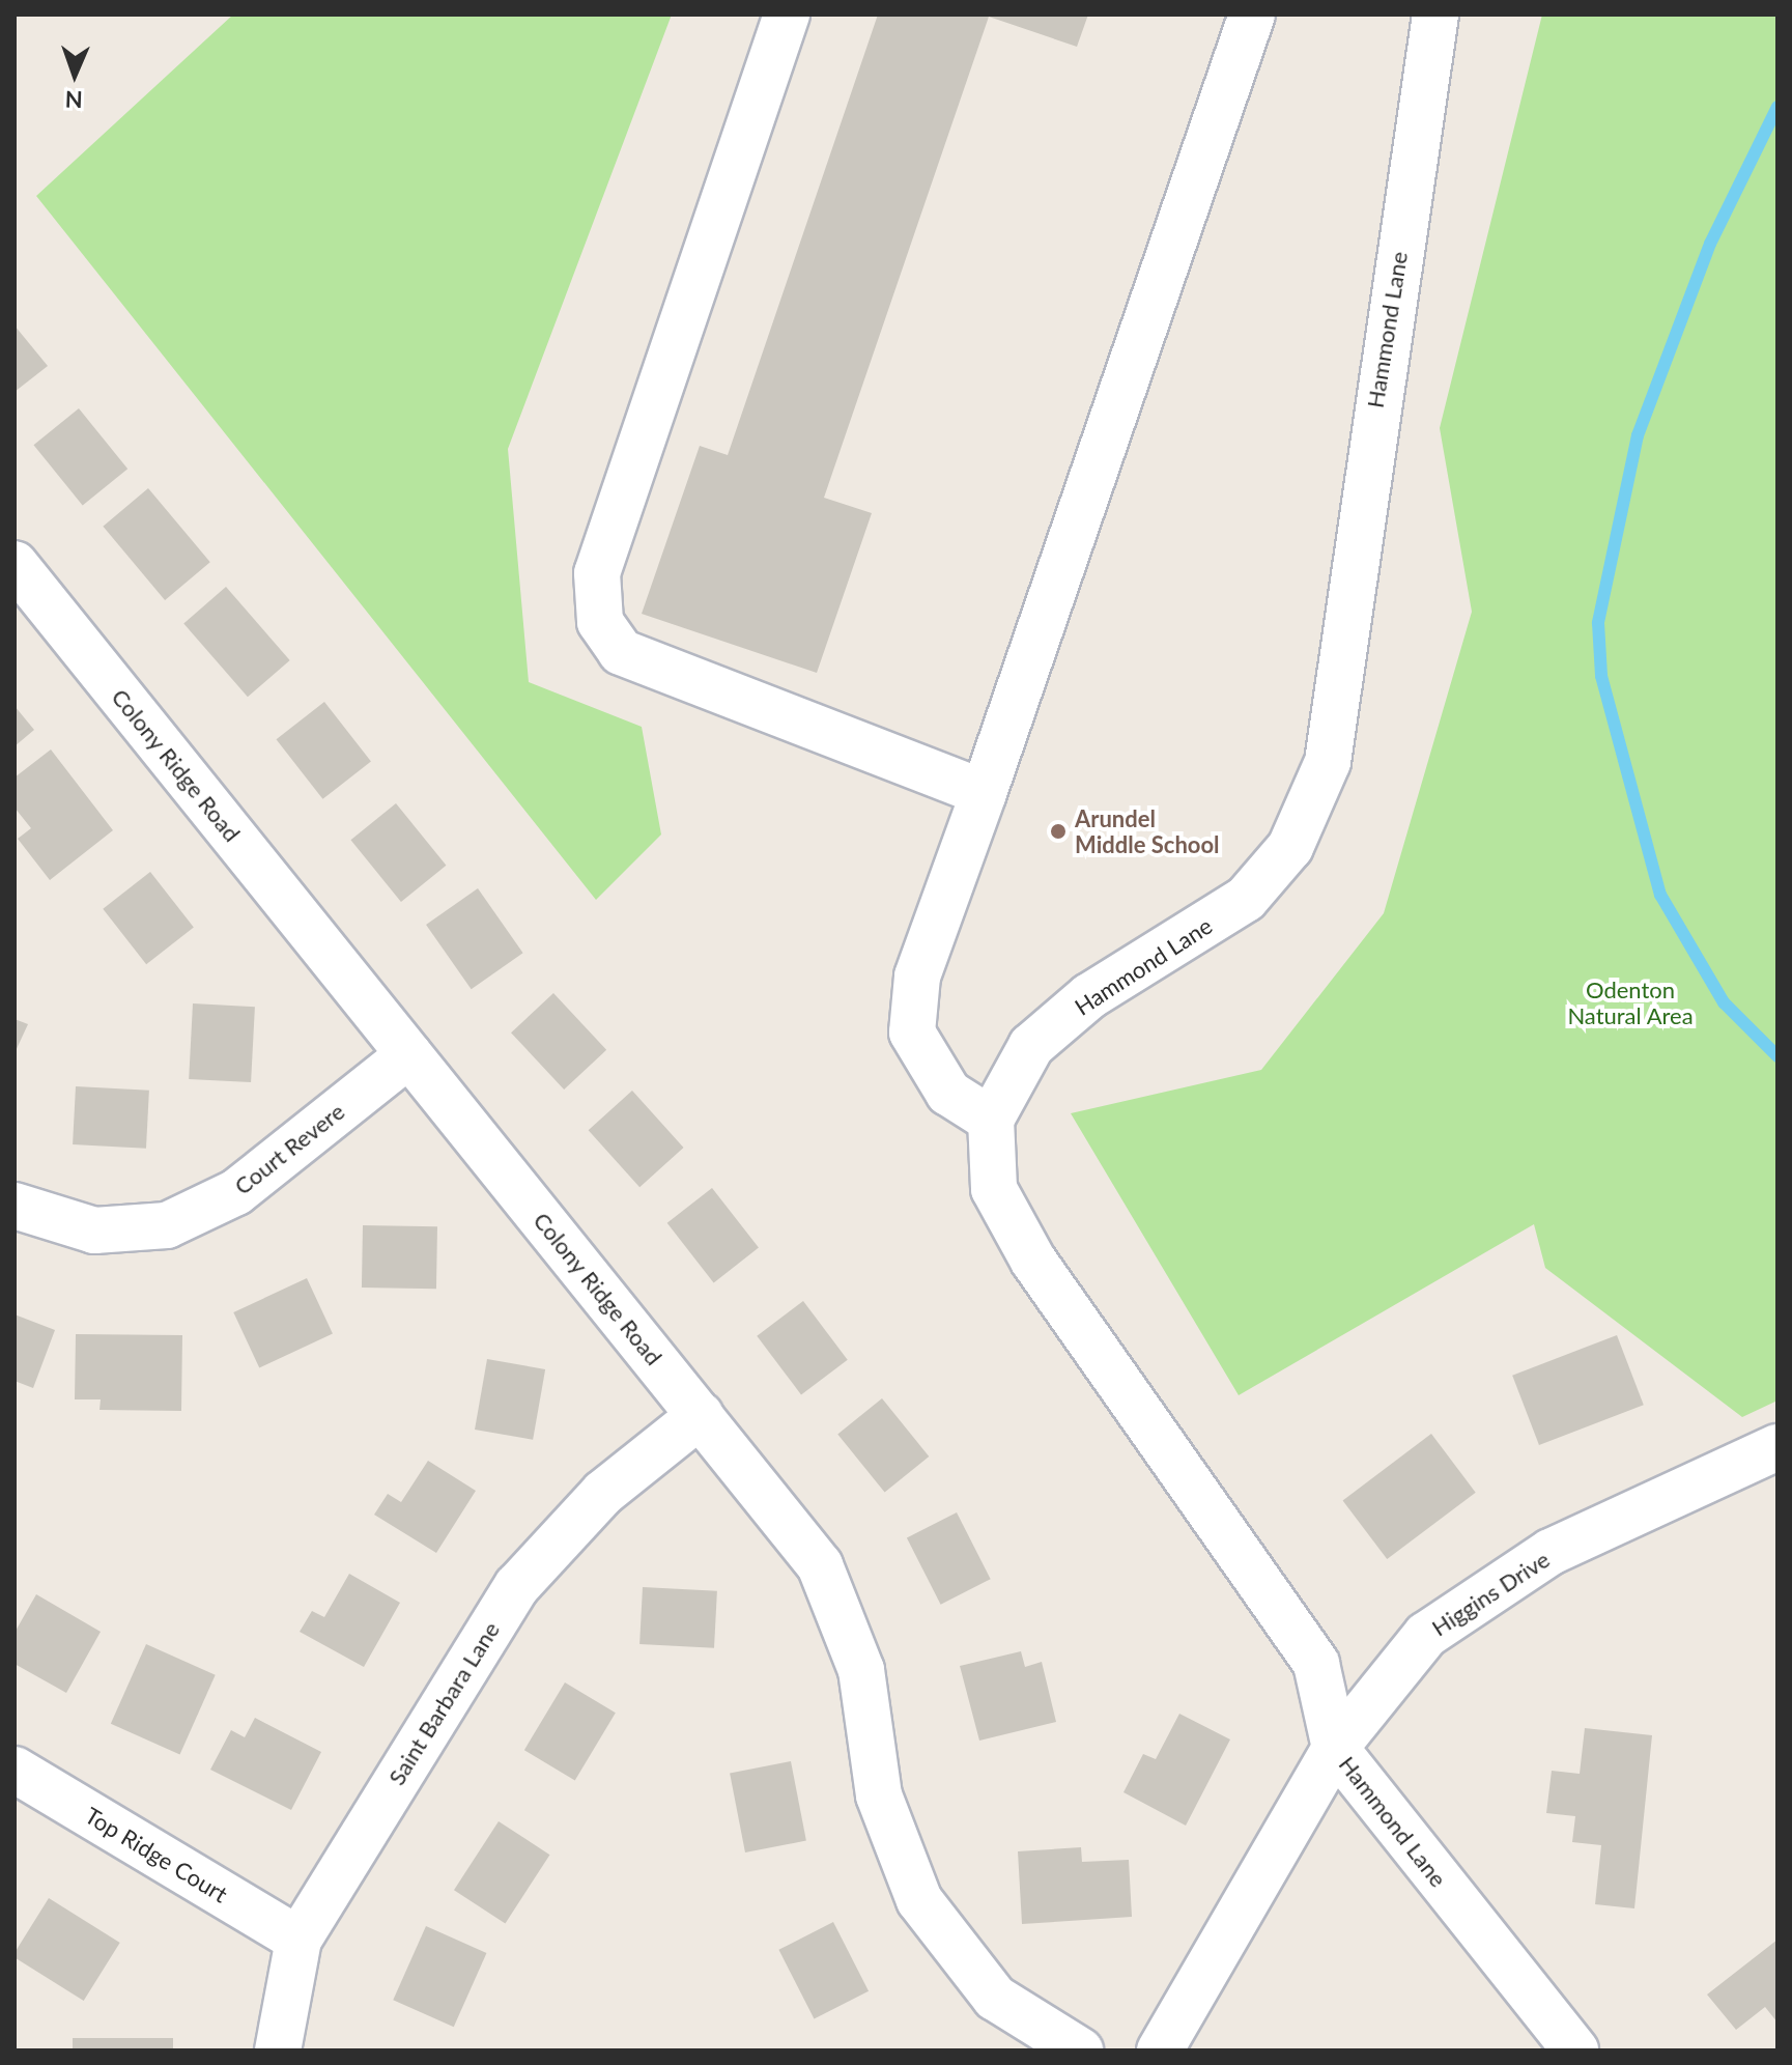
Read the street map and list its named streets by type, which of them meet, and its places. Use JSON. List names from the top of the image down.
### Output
{
  "streets": {
    "street": [
      "Hammond Lane",
      "Colony Ridge Road",
      "Court Revere",
      "Higgins Drive",
      "Saint Barbara Lane",
      "Top Ridge Court"
    ]
  },
  "crossings": [
    ["Hammond Lane", "Higgins Drive"],
    ["Colony Ridge Road", "Court Revere"],
    ["Colony Ridge Road", "Saint Barbara Lane"],
    ["Saint Barbara Lane", "Top Ridge Court"]
  ],
  "parks": ["Odenton Natural Area"],
  "places": ["Arundel Middle School"],
  "north": "bottom"
}
